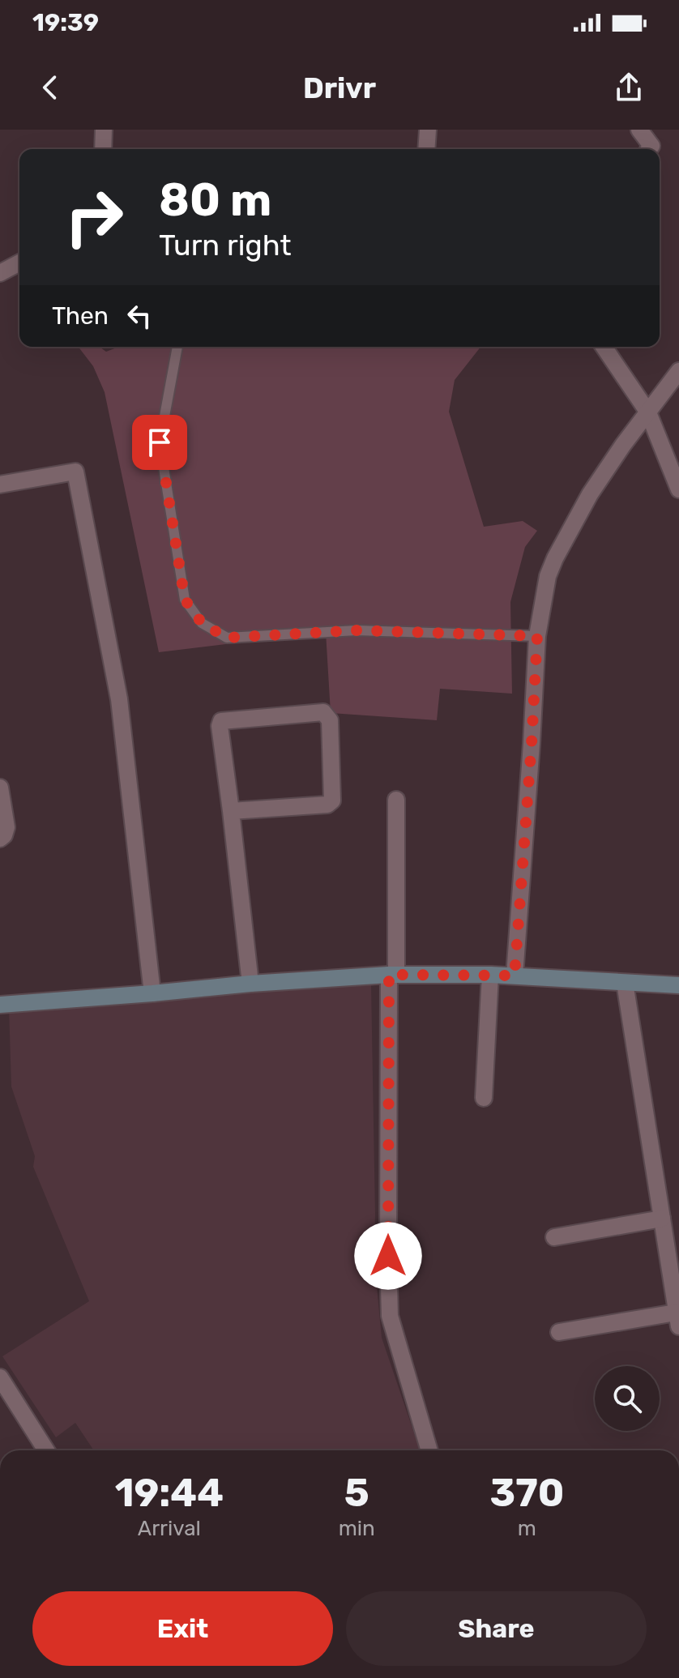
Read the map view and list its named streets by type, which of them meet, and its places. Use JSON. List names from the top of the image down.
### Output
{
  "page": {
    "status": "19:39",
    "header": "Drivr",
    "turn": ["80 m", "Turn right"],
    "then": "Then",
    "eta": [
      "19:44",
      "Arrival",
      "5",
      "min",
      "370",
      "m"
    ],
    "buttons": ["Exit", "Share"]
  }
}
